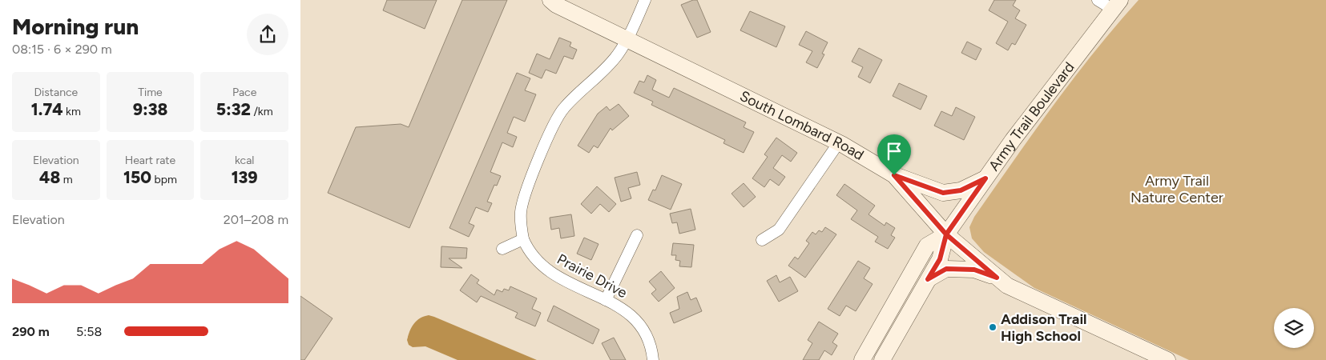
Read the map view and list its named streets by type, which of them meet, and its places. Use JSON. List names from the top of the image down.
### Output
{
  "streets": {
    "main road": ["Army Trail Boulevard", "South Lombard Road"],
    "street": ["Prairie Drive"]
  },
  "crossings": [
    ["Army Trail Boulevard", "South Lombard Road"]
  ],
  "parks": ["Army Trail Nature Center"],
  "places": ["Addison Trail High School"],
  "page": {
    "heading": ["Morning run", "08:15 · 6 × 290 m"],
    "stats": [
      ["Distance", "1.74 km"],
      ["Time", "9:38"],
      ["Pace", "5:32 /km"],
      ["Elevation", "48 m"],
      ["Heart rate", "150 bpm"],
      ["kcal", "139"]
    ],
    "chart": ["Elevation", "201–208 m"],
    "list": [
      {
        "name": "290 m",
        "note": "5:58"
      }
    ]
  }
}
